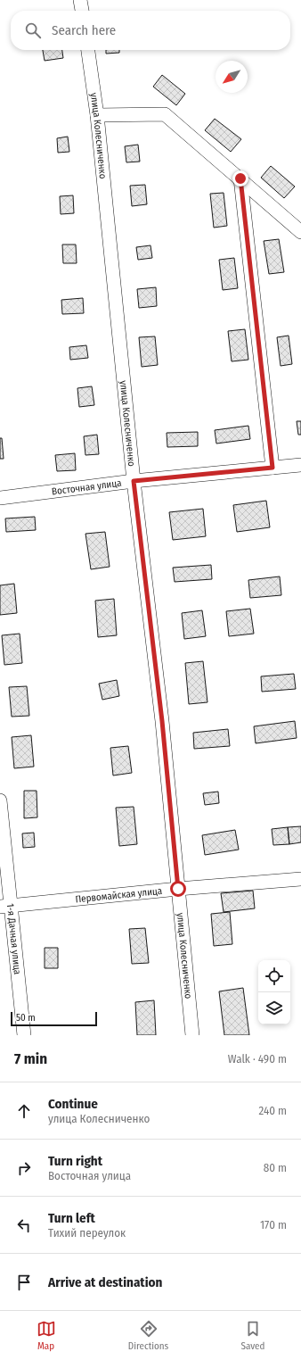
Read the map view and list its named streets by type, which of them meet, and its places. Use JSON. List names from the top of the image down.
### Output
{
  "streets": {
    "street": [
      "улица Колесниченко",
      "Восточная улица",
      "Первомайская улица",
      "1-я Дачная улица"
    ]
  },
  "crossings": [
    ["улица Колесниченко", "Восточная улица"],
    ["улица Колесниченко", "Первомайская улица"],
    ["Первомайская улица", "1-я Дачная улица"]
  ],
  "scale_bar": "50 m",
  "north": "bottom left",
  "page": {
    "search": "Search here",
    "scale": "50 m",
    "heading": ["7 min", "Walk · 490 m"],
    "list": [
      ["Continue", "улица Колесниченко", "240 m"],
      ["Turn right", "Восточная улица", "80 m"],
      ["Turn left", "Тихий переулок", "170 m"],
      "Arrive at destination"
    ],
    "nav": ["Map", "Directions", "Saved"]
  }
}
